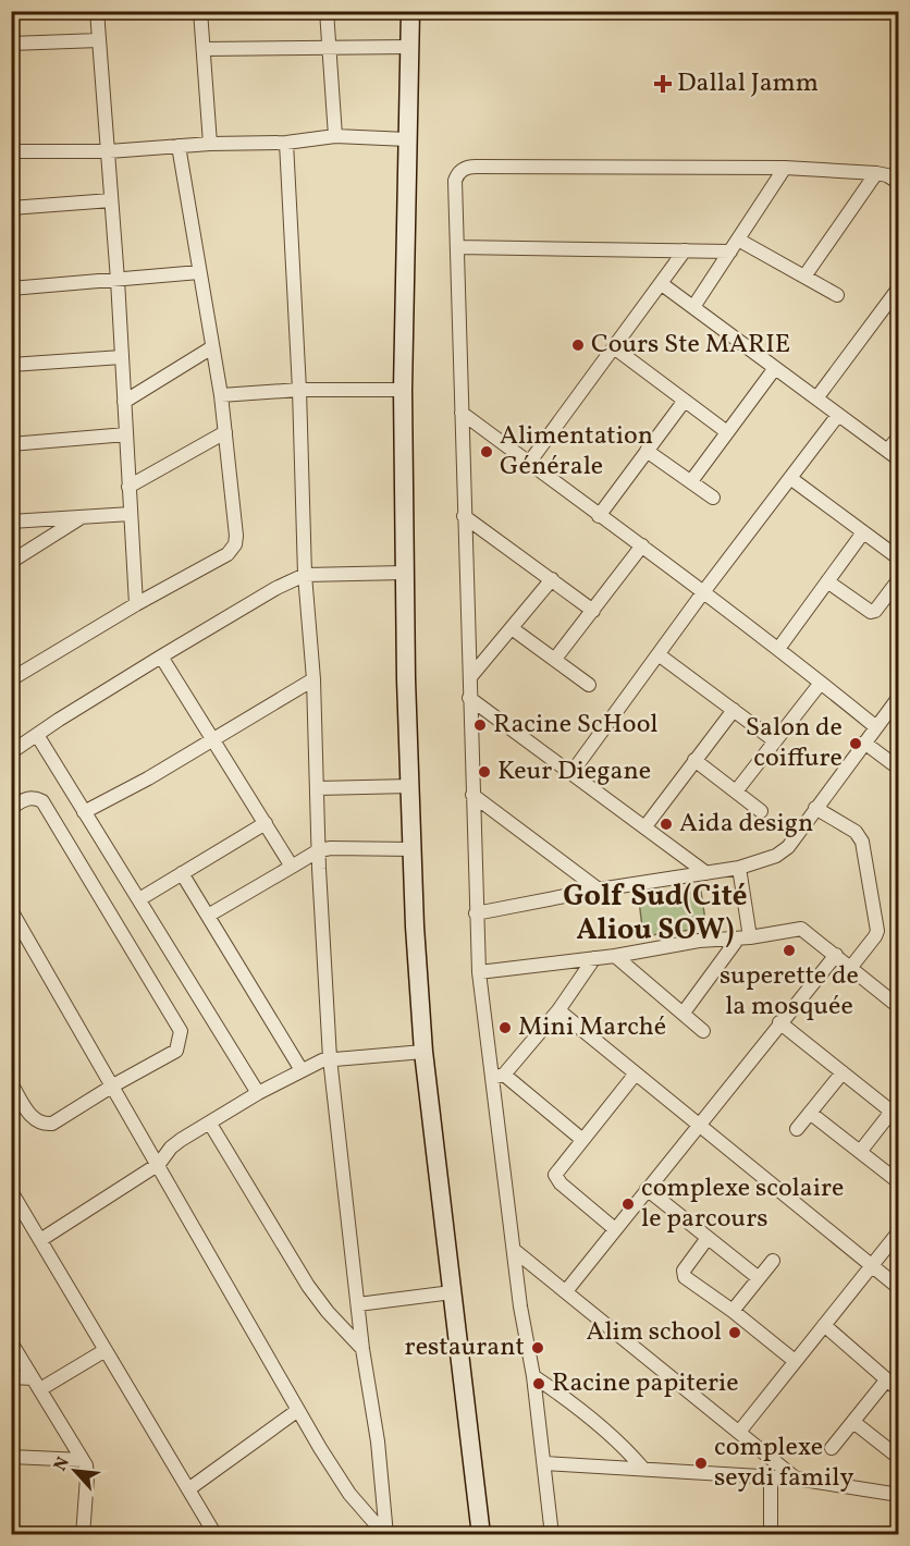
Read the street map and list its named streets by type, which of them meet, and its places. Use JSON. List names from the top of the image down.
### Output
{
  "districts": ["Golf Sud(Cité Aliou SOW)"],
  "places": {
    "health": ["Dallal Jamm"],
    "other": [
      "Cours Ste MARIE",
      "Alimentation Générale",
      "Racine ScHool",
      "Salon de coiffure",
      "Keur Diegane",
      "Aida design",
      "superette de la mosquée",
      "Mini Marché",
      "complexe scolaire le parcours",
      "Alim school",
      "restaurant",
      "Racine papiterie",
      "complexe seydi family"
    ]
  },
  "north": "top left"
}
